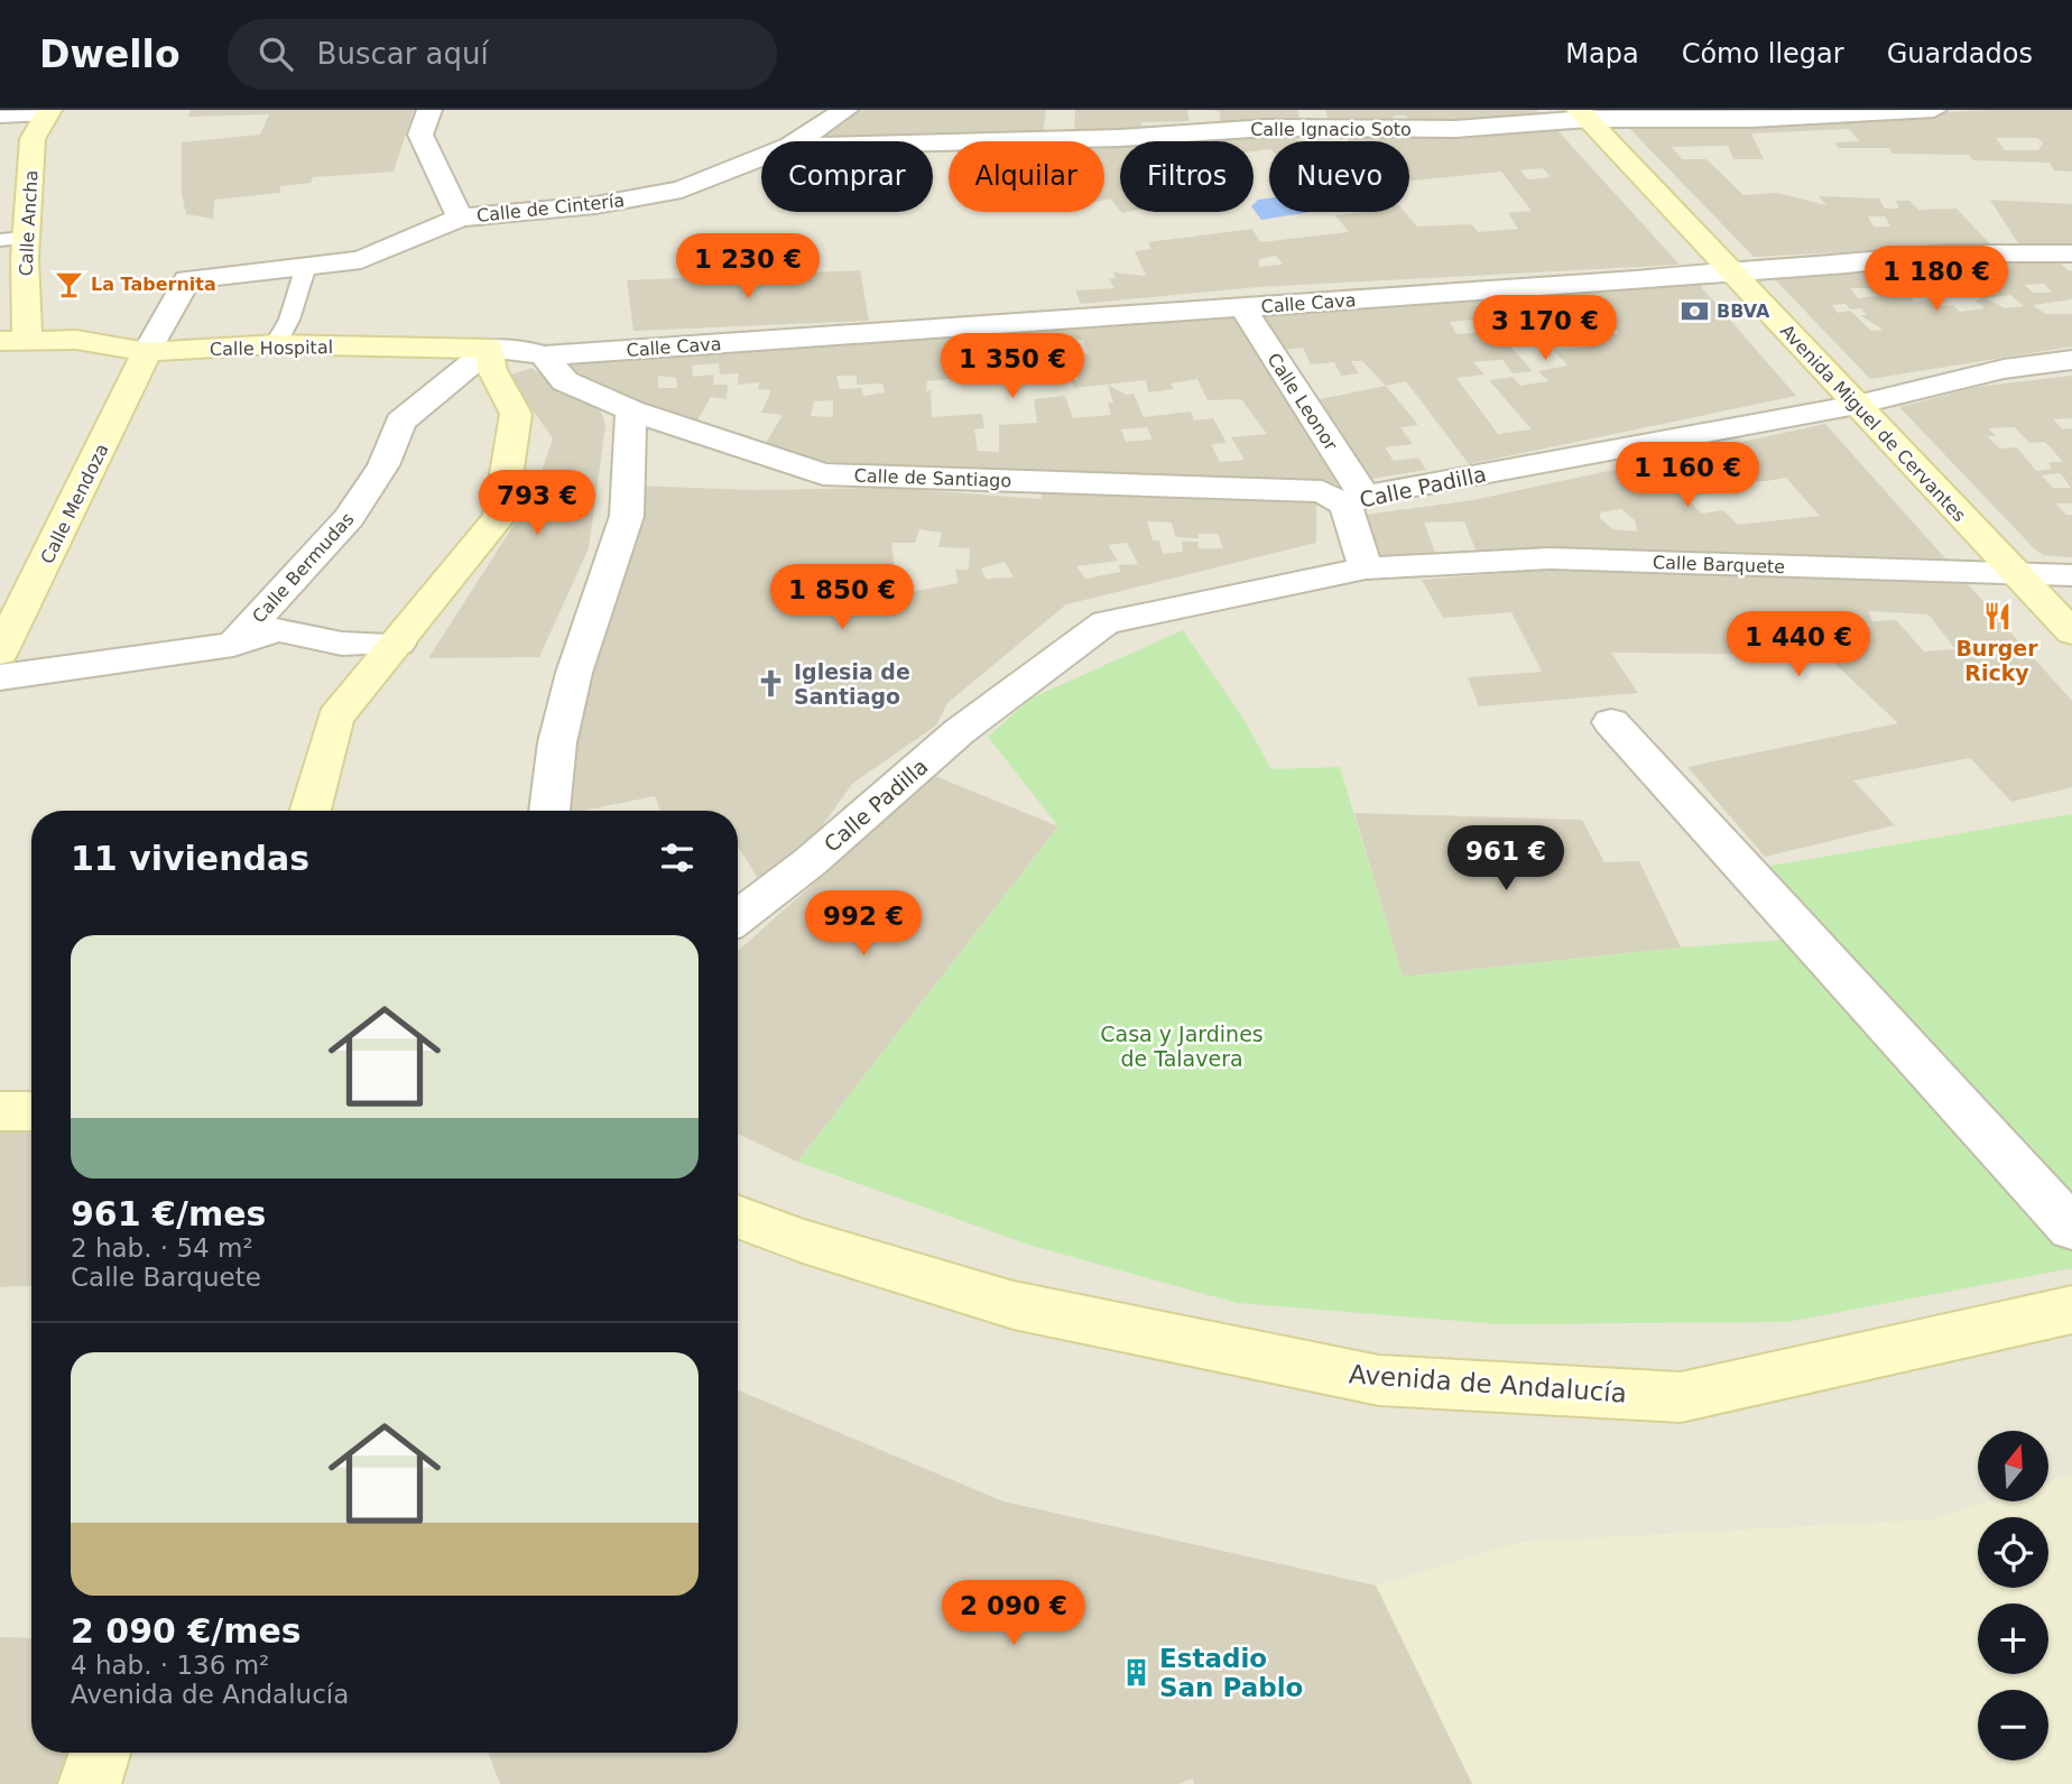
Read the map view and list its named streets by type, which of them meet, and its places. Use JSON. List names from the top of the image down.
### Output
{
  "streets": {
    "street": [
      "Calle Ignacio Soto",
      "Calle de Cintería",
      "Calle Ancha",
      "Calle Cava",
      "Calle Hospital",
      "Calle Leonor",
      "Avenida Miguel de Cervantes",
      "Calle de Santiago",
      "Calle Padilla",
      "Calle Mendoza",
      "Calle Barquete",
      "Calle Bermudas",
      "Avenida de Andalucía"
    ]
  },
  "crossings": [
    ["Calle Ignacio Soto", "Avenida Miguel de Cervantes"],
    ["Calle de Cintería", "Calle Hospital"],
    ["Calle de Cintería", "Calle Mendoza"],
    ["Calle Ancha", "Calle Hospital"],
    ["Calle Cava", "Calle Hospital"],
    ["Calle Cava", "Calle Leonor"],
    ["Calle Cava", "Avenida Miguel de Cervantes"],
    ["Calle Cava", "Calle de Santiago"],
    ["Calle Hospital", "Calle de Santiago"],
    ["Calle Hospital", "Calle Mendoza"],
    ["Calle Hospital", "Calle Bermudas"],
    ["Calle Leonor", "Calle de Santiago"],
    ["Calle Leonor", "Calle Padilla"],
    ["Avenida Miguel de Cervantes", "Calle Padilla"],
    ["Avenida Miguel de Cervantes", "Calle Barquete"],
    ["Calle de Santiago", "Calle Padilla"],
    ["Calle Padilla", "Calle Barquete"]
  ],
  "parks": ["Casa y Jardines de Talavera"],
  "places": {
    "bar": ["La Tabernita"],
    "bank": ["BBVA"],
    "restaurant": ["Burger Ricky"],
    "church": ["Iglesia de Santiago"],
    "building": ["Estadio San Pablo"]
  },
  "north": "top",
  "page": {
    "header": "Dwello",
    "search": "Buscar aquí",
    "nav": ["Mapa", "Cómo llegar", "Guardados"],
    "chip": [
      "Comprar",
      "Alquilar",
      "Filtros",
      "Nuevo"
    ],
    "price": [
      "1 230 €",
      "1 180 €",
      "3 170 €",
      "1 350 €",
      "1 160 €",
      "793 €",
      "1 850 €",
      "1 440 €",
      "961 €",
      "992 €",
      "2 090 €"
    ],
    "heading": "11 viviendas",
    "list": [
      {
        "name": "961 €/mes",
        "note": "2 hab. · 54 m² · Calle Barquete"
      },
      {
        "name": "2 090 €/mes",
        "note": "4 hab. · 136 m² · Avenida de Andalucía"
      }
    ],
    "map_buttons": ["+", "−"]
  }
}
